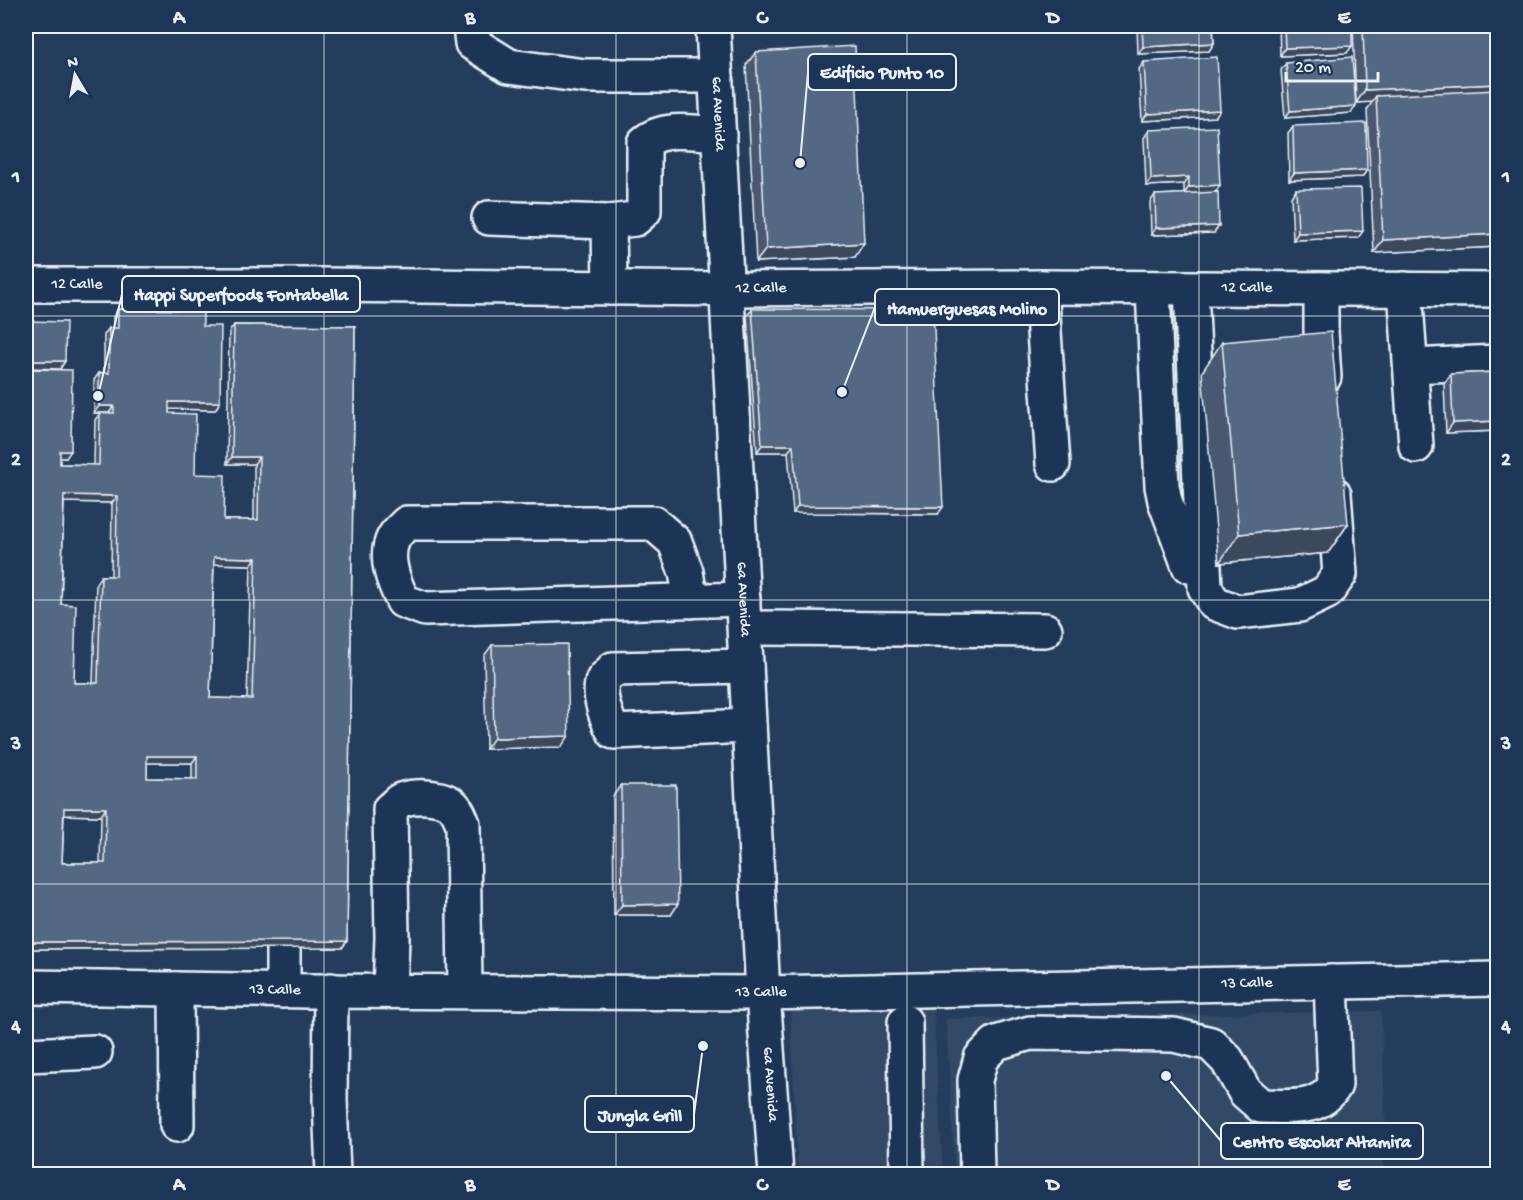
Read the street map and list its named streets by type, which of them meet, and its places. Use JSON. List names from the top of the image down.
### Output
{
  "streets": {
    "street": ["6a Avenida", "12 Calle", "13 Calle"]
  },
  "crossings": [
    ["6a Avenida", "12 Calle"],
    ["6a Avenida", "13 Calle"]
  ],
  "places": [
    "Edificio Punto 10",
    "Hamuerguesas Molino",
    "Happi Superfoods Fontabella",
    "Jungla Grill",
    "Centro Escolar Altamira"
  ],
  "scale_bar": "20 m",
  "north": "top",
  "grid": {
    "columns": [
      "A",
      "B",
      "C",
      "D",
      "E"
    ],
    "rows": [
      "1",
      "2",
      "3",
      "4"
    ]
  }
}
